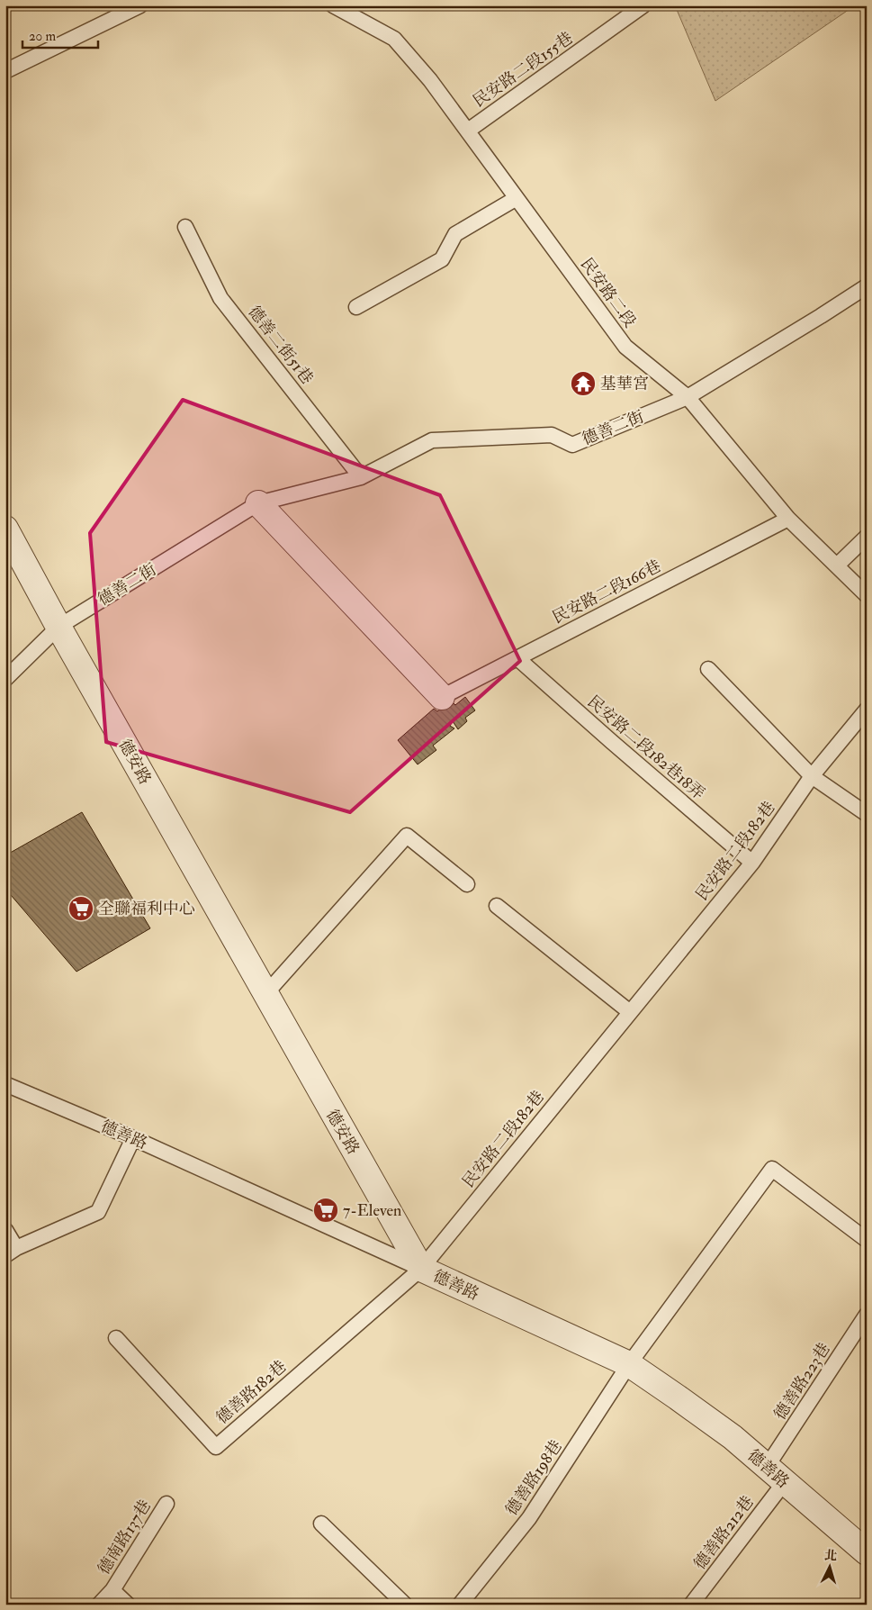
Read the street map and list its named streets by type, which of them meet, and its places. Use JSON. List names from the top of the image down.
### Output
{
  "streets": {
    "street": ["德安路", "德善路"],
    "lane": [
      "民安路二段155巷",
      "民安路二段",
      "德善二街51巷",
      "德善二街",
      "民安路二段166巷",
      "民安路二段182巷18弄",
      "民安路二段182巷",
      "德善路223巷",
      "德善路182巷",
      "德善路198巷",
      "德善路212巷",
      "德南路137巷"
    ]
  },
  "crossings": [
    ["民安路二段155巷", "民安路二段"],
    ["民安路二段", "德善二街"],
    ["民安路二段", "民安路二段166巷"],
    ["德善二街51巷", "德善二街"],
    ["德善二街", "德安路"],
    ["民安路二段166巷", "民安路二段182巷18弄"],
    ["民安路二段182巷18弄", "民安路二段182巷"],
    ["德安路", "民安路二段182巷"],
    ["德安路", "德善路"],
    ["德安路", "德善路182巷"],
    ["民安路二段182巷", "德善路"],
    ["民安路二段182巷", "德善路182巷"],
    ["德善路", "德善路223巷"],
    ["德善路", "德善路182巷"],
    ["德善路", "德善路198巷"],
    ["德善路", "德善路212巷"],
    ["德善路223巷", "德善路212巷"]
  ],
  "places": {
    "temple": ["基華宮"],
    "supermarket": ["全聯福利中心", "7-Eleven"]
  },
  "scale_bar": "20 m",
  "north": "top"
}
